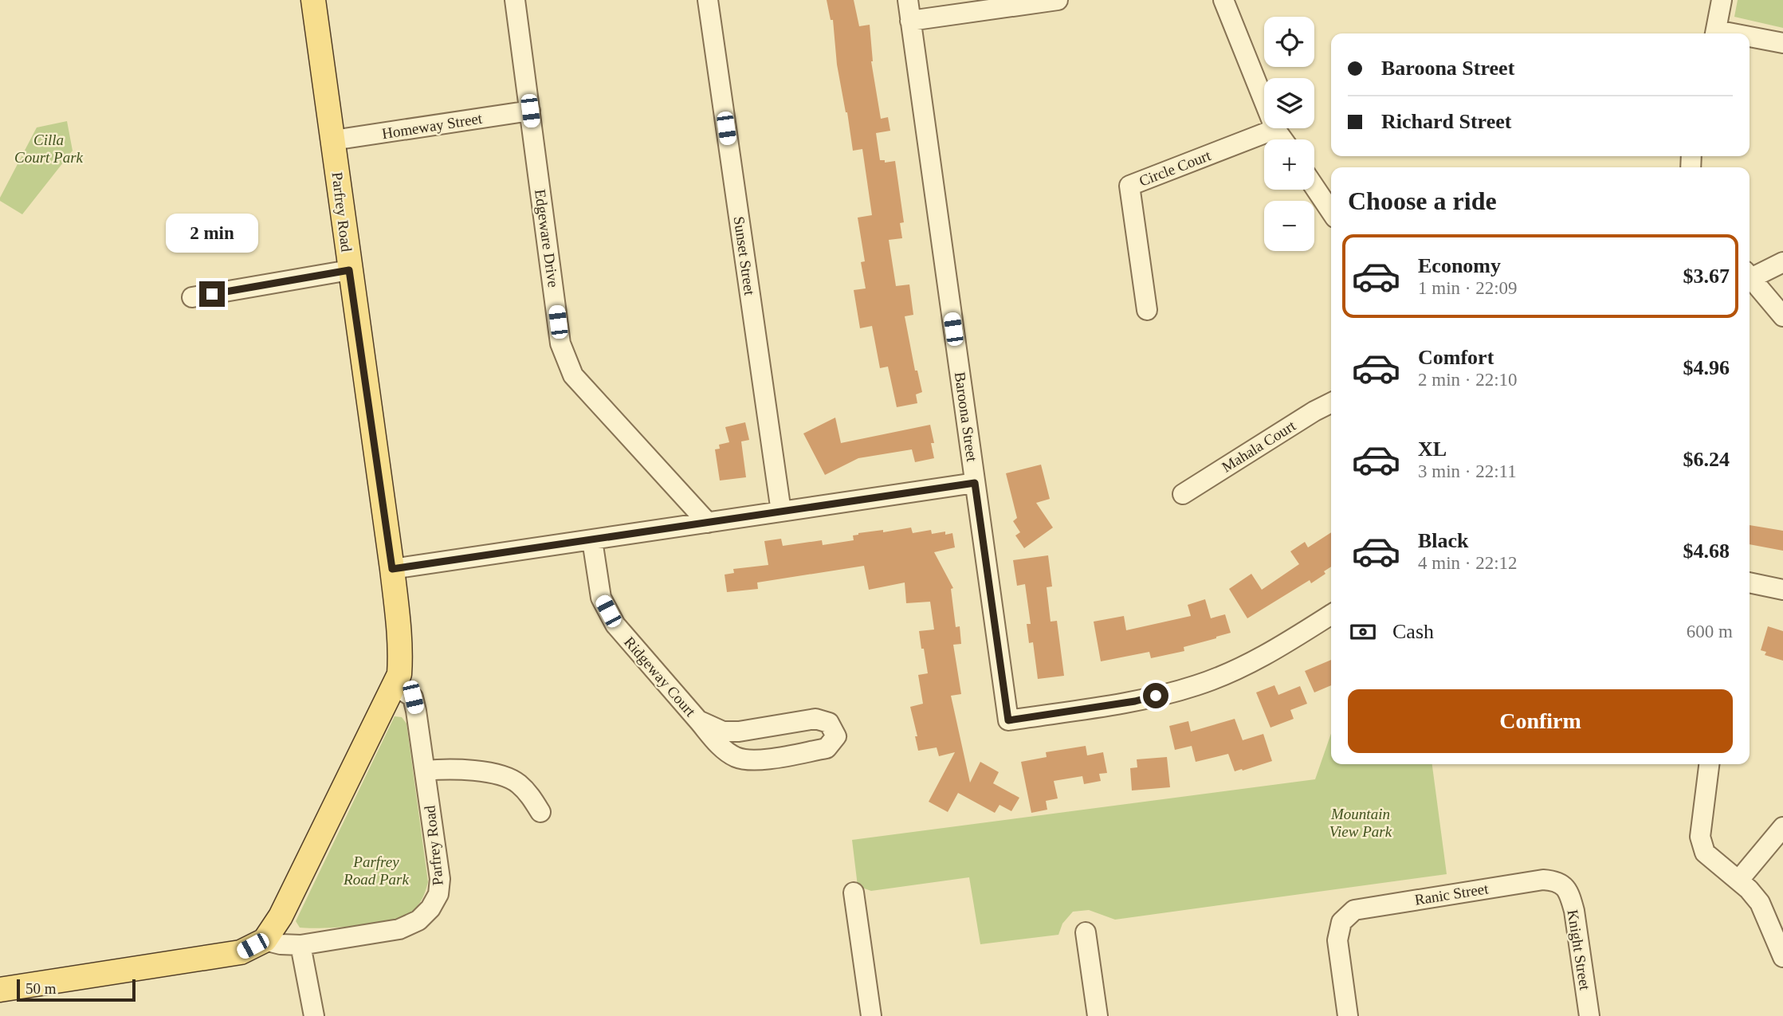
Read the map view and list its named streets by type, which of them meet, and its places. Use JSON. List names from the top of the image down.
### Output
{
  "streets": {
    "main road": ["Parfrey Road"],
    "street": [
      "Homeway Street",
      "Circle Court",
      "Edgeware Drive",
      "Sunset Street",
      "Baroona Street",
      "Mahala Court",
      "Ridgeway Court",
      "Ranic Street",
      "Knight Street"
    ]
  },
  "crossings": [
    ["Homeway Street", "Parfrey Road"],
    ["Homeway Street", "Edgeware Drive"],
    ["Ranic Street", "Knight Street"]
  ],
  "parks": ["Cilla Court Park", "Mountain View Park", "Parfrey Road Park"],
  "scale_bar": "50 m",
  "page": {
    "map_buttons": ["+", "−"],
    "banner": ["Baroona Street", "Richard Street"],
    "heading": "Choose a ride",
    "bubble": "2 min",
    "list": [
      {
        "name": "Economy",
        "note": "1 min · 22:09",
        "value": "$3.67"
      },
      {
        "name": "Comfort",
        "note": "2 min · 22:10",
        "value": "$4.96"
      },
      {
        "name": "XL",
        "note": "3 min · 22:11",
        "value": "$6.24"
      },
      {
        "name": "Black",
        "note": "4 min · 22:12",
        "value": "$4.68"
      }
    ],
    "pay": ["Cash", "600 m"],
    "buttons": "Confirm",
    "scale": "50 m"
  }
}
